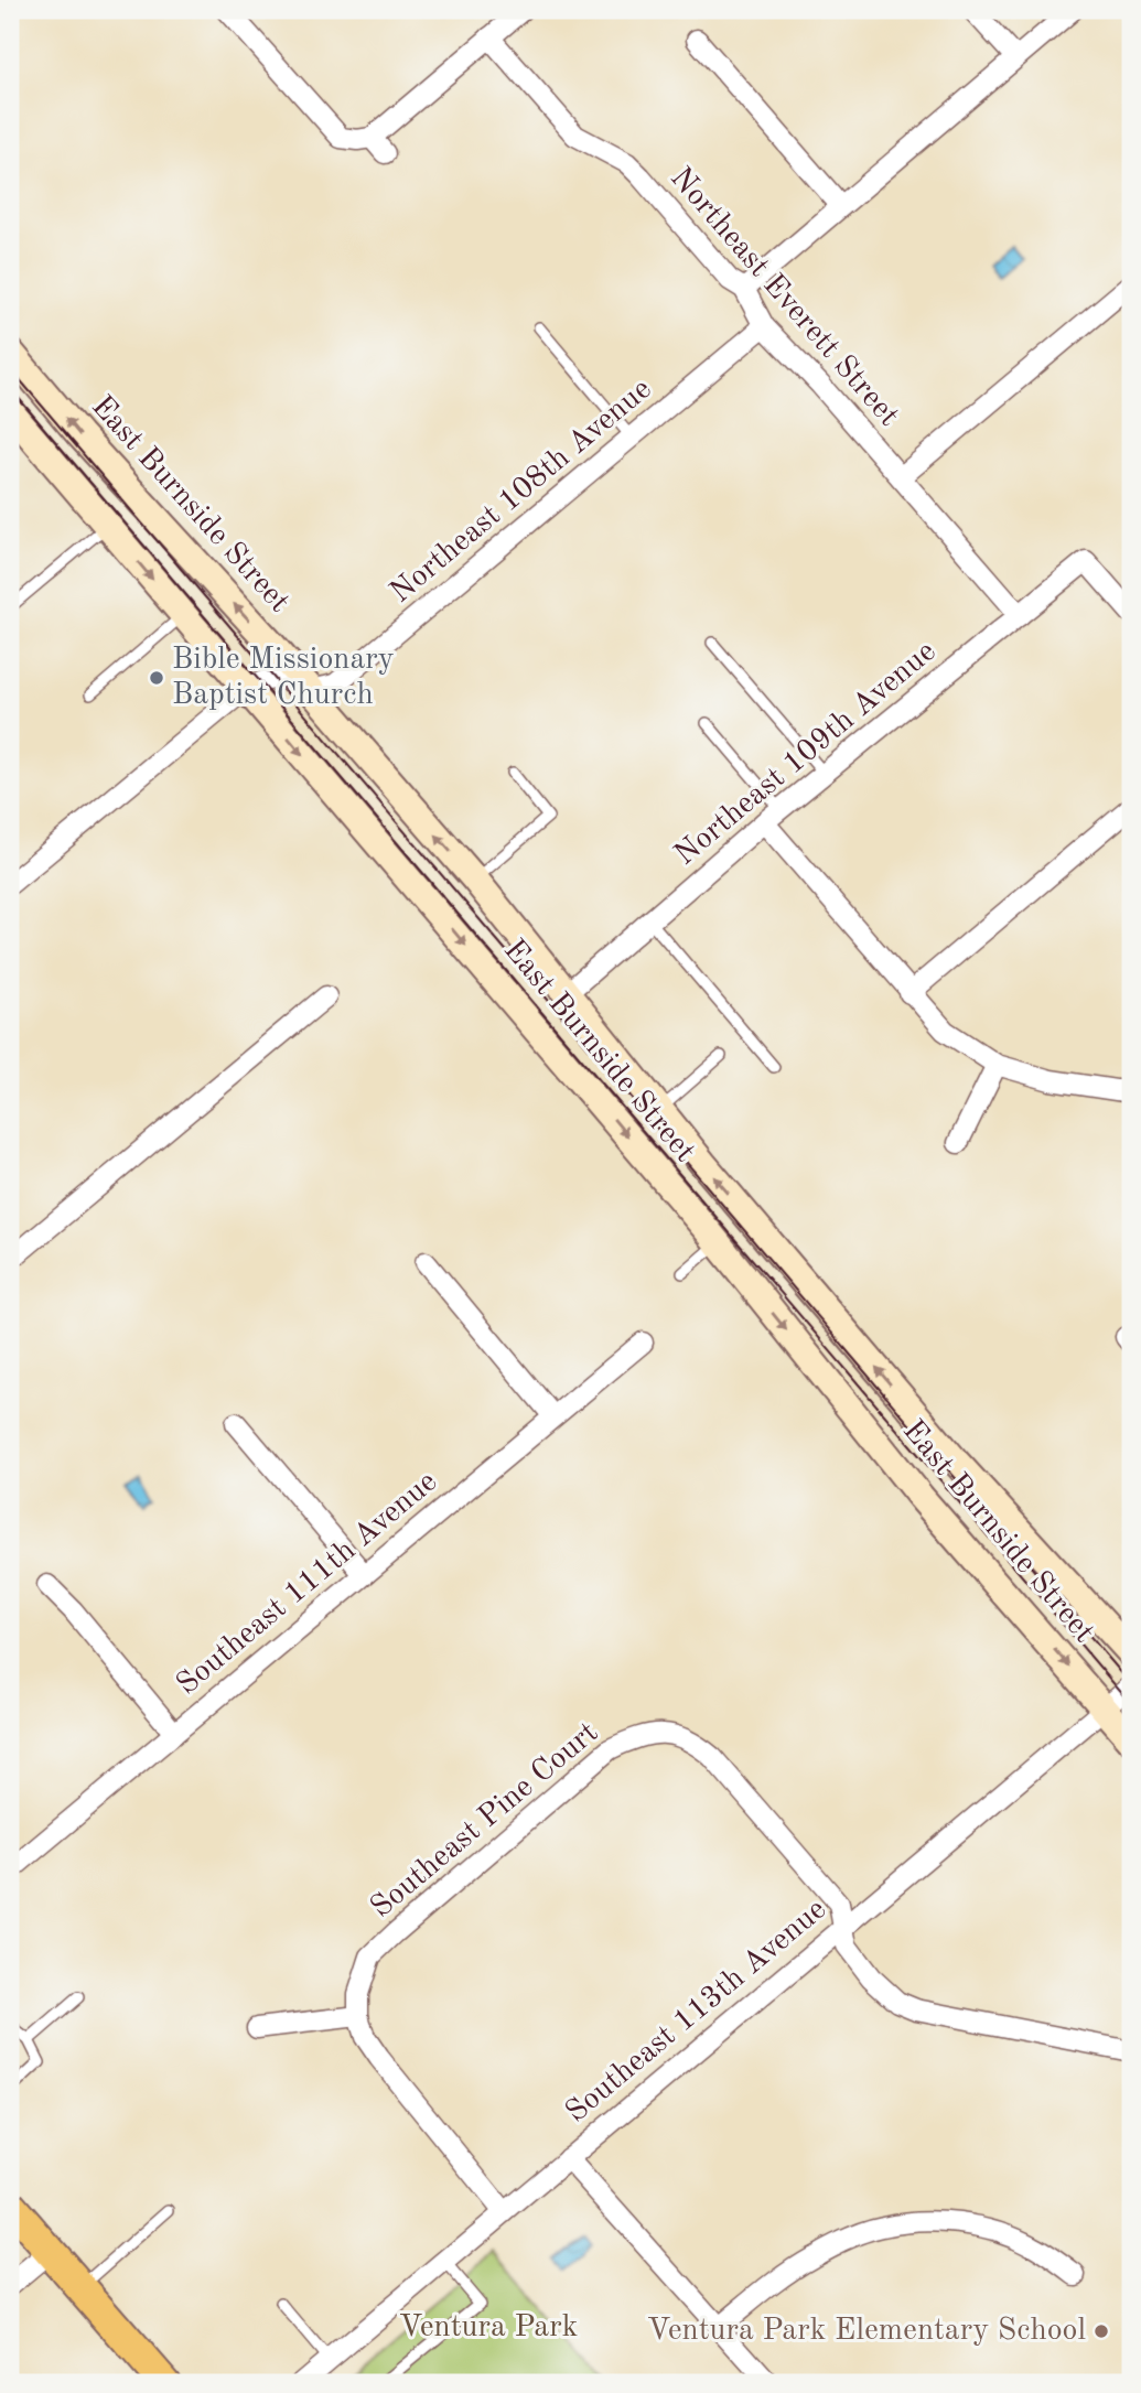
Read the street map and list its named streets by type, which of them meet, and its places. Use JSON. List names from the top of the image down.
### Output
{
  "streets": {
    "street": [
      "Northeast Everett Street",
      "Northeast 108th Avenue",
      "East Burnside Street",
      "Northeast 109th Avenue",
      "Southeast 111th Avenue",
      "Southeast Pine Court",
      "Southeast 113th Avenue"
    ]
  },
  "crossings": [
    ["Northeast Everett Street", "Northeast 108th Avenue"],
    ["Northeast Everett Street", "Northeast 109th Avenue"],
    ["Northeast 108th Avenue", "East Burnside Street"],
    ["East Burnside Street", "Northeast 109th Avenue"],
    ["East Burnside Street", "Southeast 113th Avenue"],
    ["Southeast Pine Court", "Southeast 113th Avenue"]
  ],
  "parks": ["Ventura Park"],
  "places": ["Bible Missionary Baptist Church", "Ventura Park Elementary School"]
}
